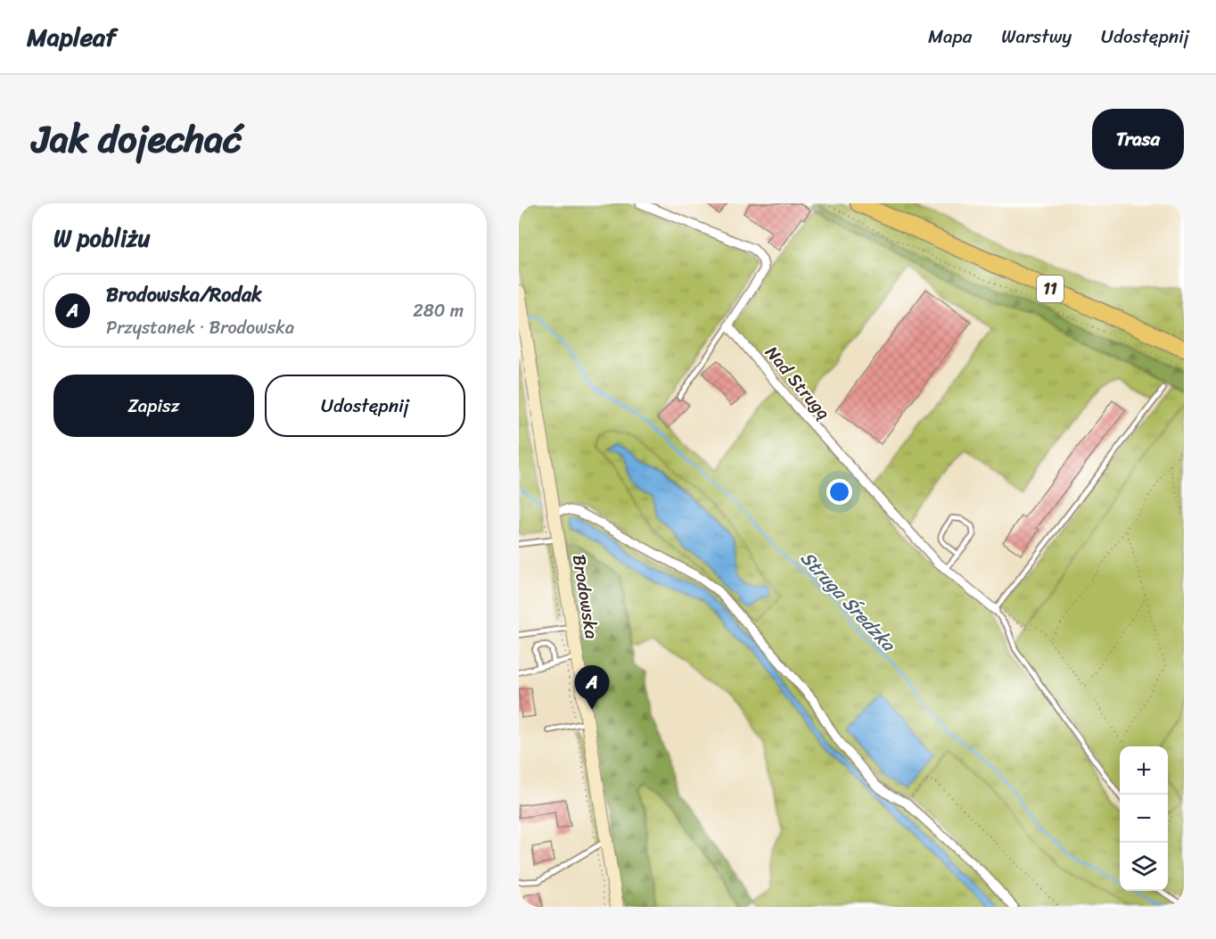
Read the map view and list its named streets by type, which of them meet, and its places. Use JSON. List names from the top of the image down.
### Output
{
  "streets": {
    "highway": ["11"],
    "street": ["Nad Strugą", "Brodowska"]
  },
  "water": ["Struga Średzka"],
  "page": {
    "header": "Mapleaf",
    "nav": ["Mapa", "Warstwy", "Udostępnij"],
    "title": "Jak dojechać",
    "buttons": [
      "Trasa",
      ["Zapisz", "Udostępnij"]
    ],
    "heading": "W pobliżu",
    "list": [
      {
        "mark": "A",
        "name": "Brodowska/Rodak",
        "note": "Przystanek · Brodowska",
        "value": "280 m"
      }
    ],
    "pins": "A",
    "map_buttons": ["+", "−"]
  }
}
